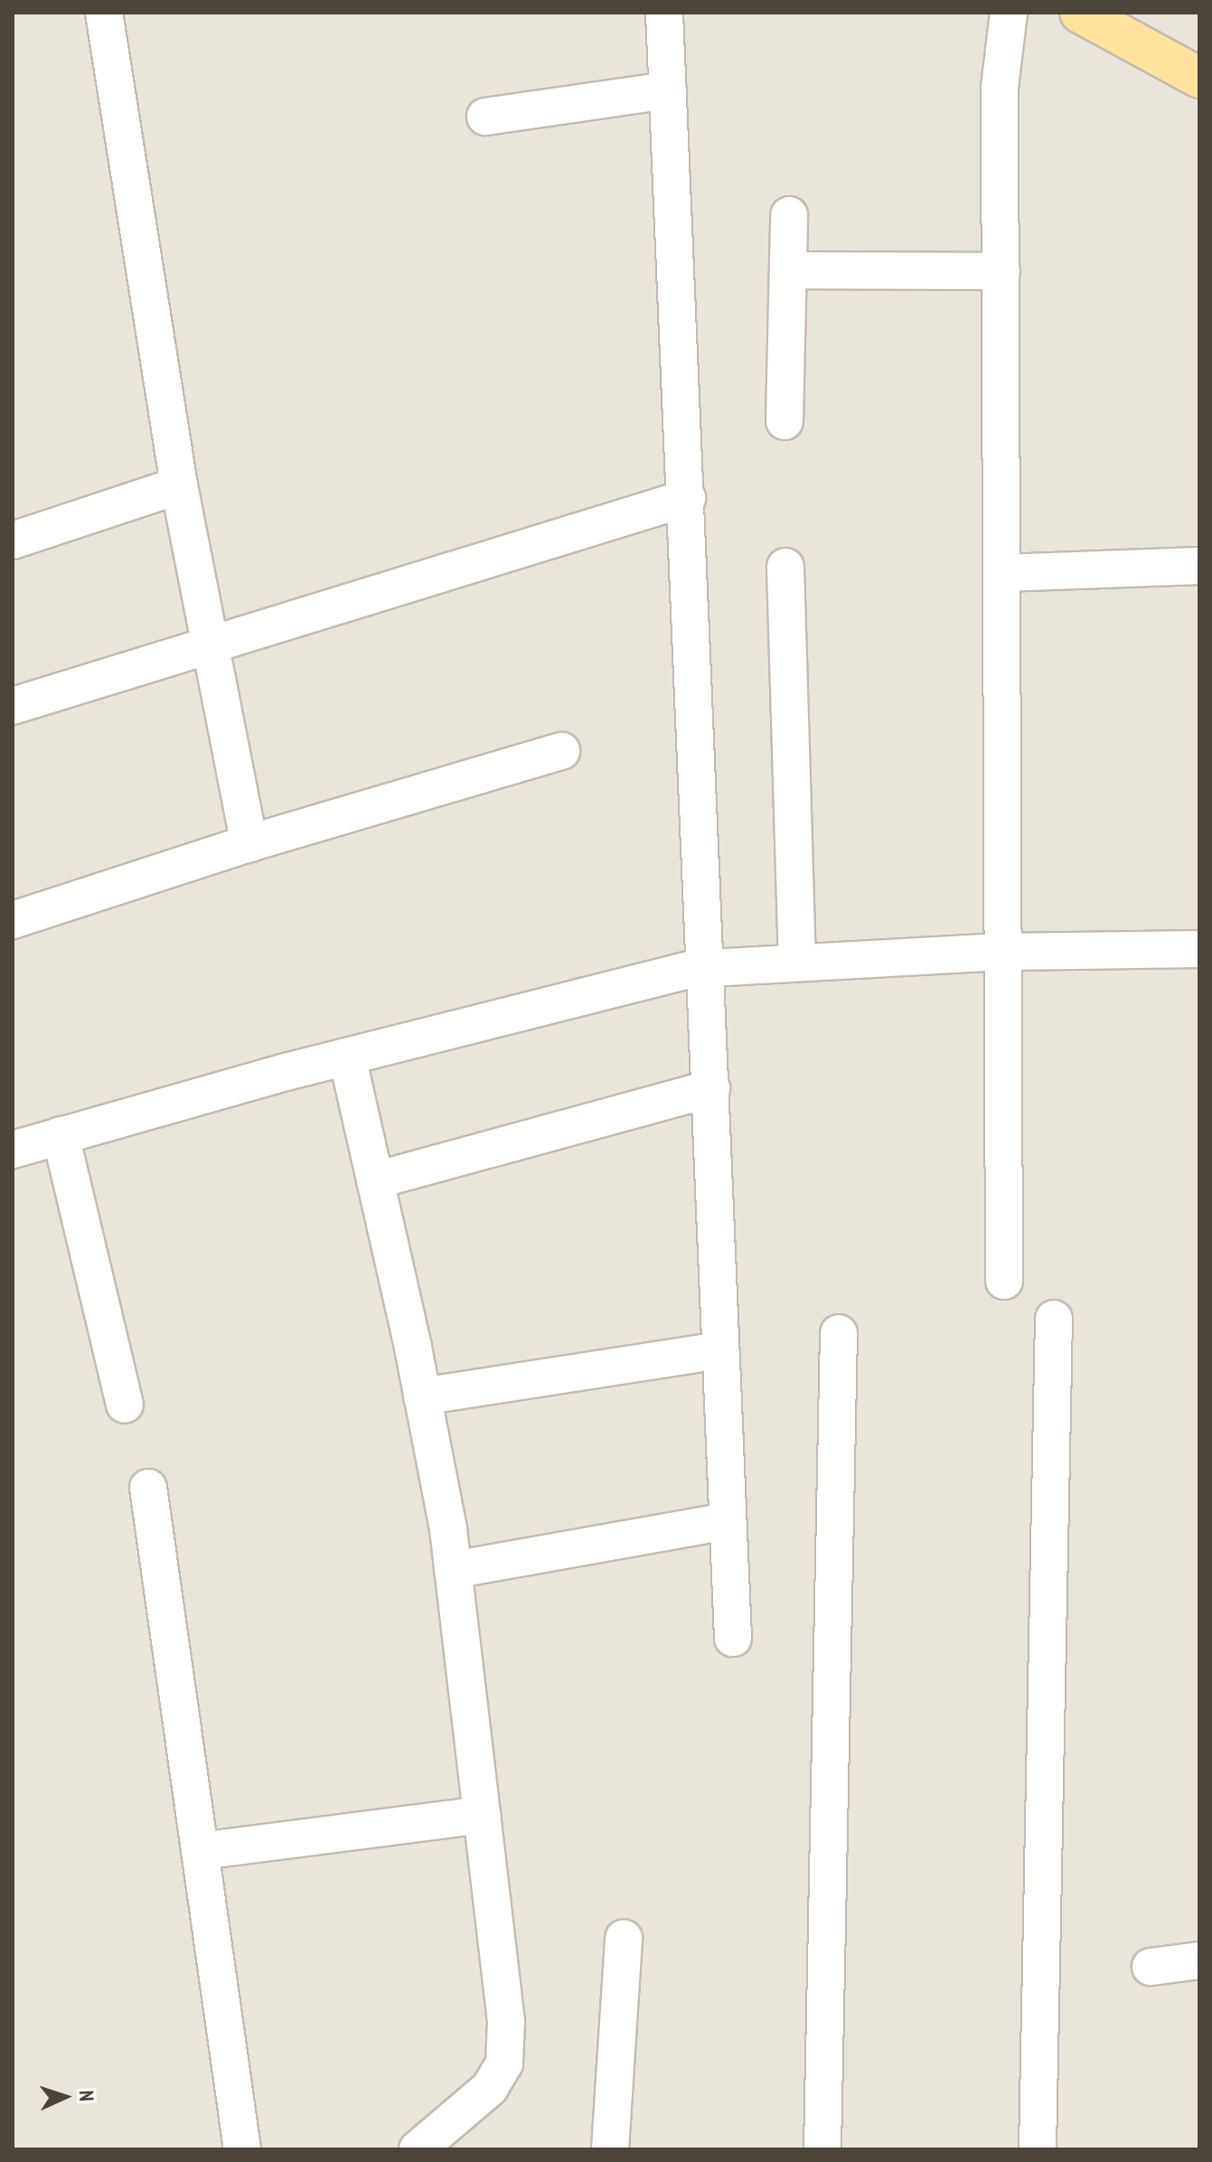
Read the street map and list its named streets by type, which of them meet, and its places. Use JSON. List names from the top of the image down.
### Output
{
  "north": "right"
}
